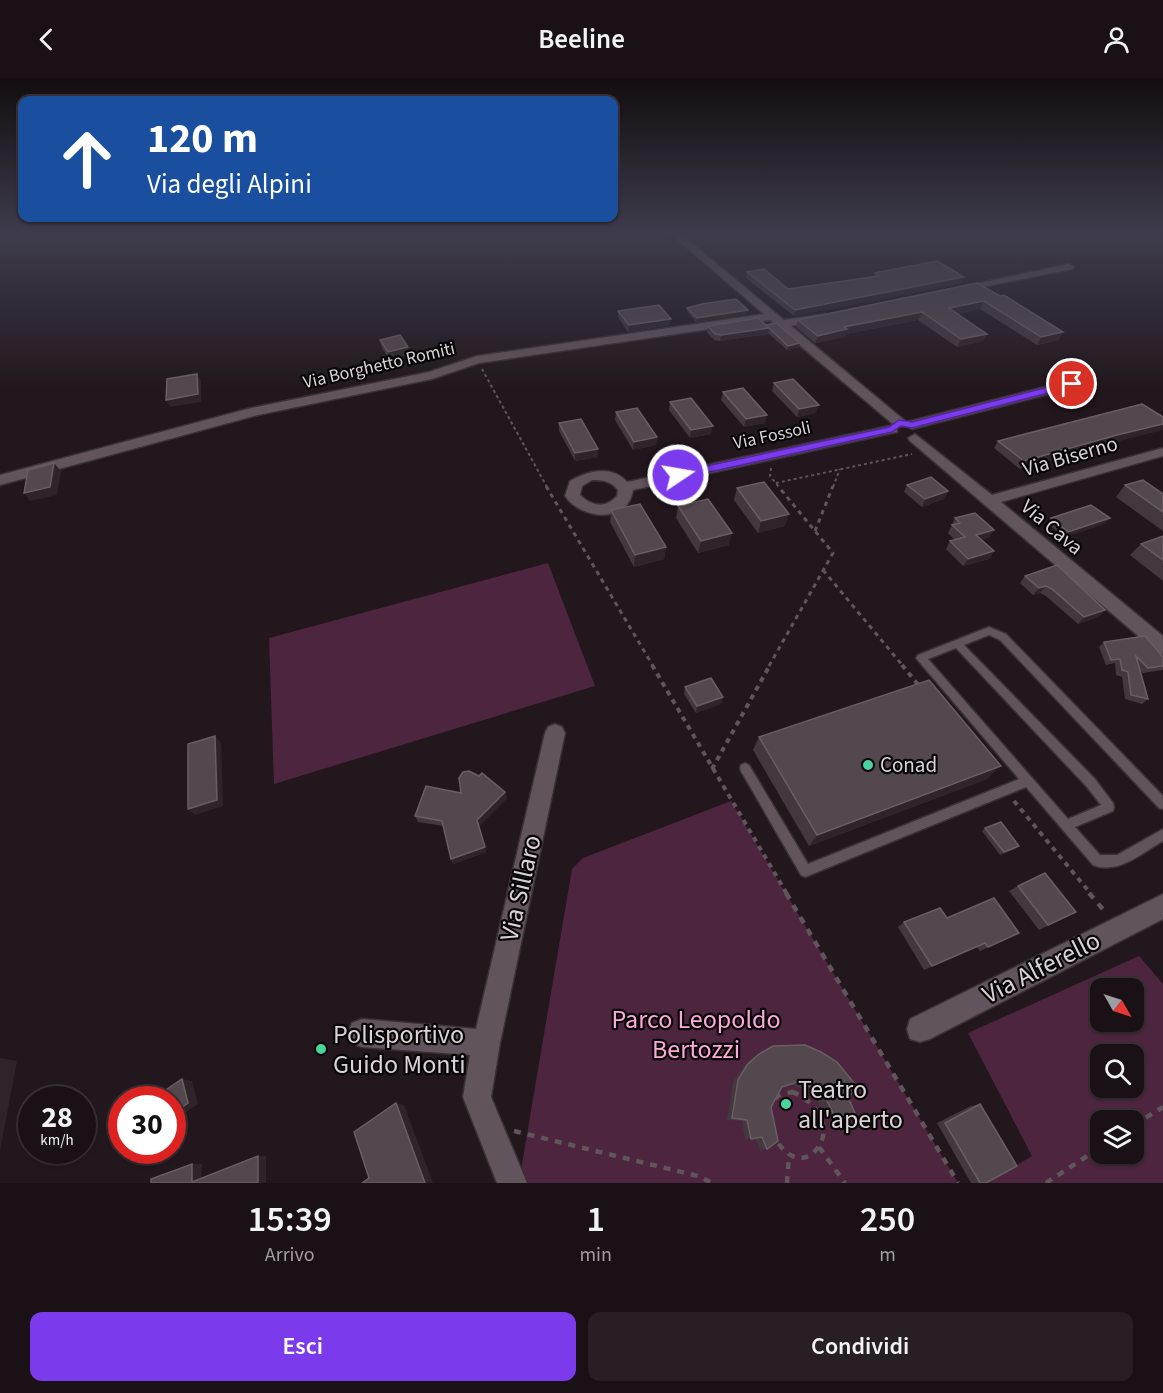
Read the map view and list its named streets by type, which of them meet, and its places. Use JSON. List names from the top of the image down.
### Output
{
  "streets": {
    "street": [
      "Via Borghetto Romiti",
      "Via Fossoli",
      "Via Biserno",
      "Via Cava",
      "Via Sillaro",
      "Via Alferello"
    ]
  },
  "crossings": [
    ["Via Borghetto Romiti", "Via Cava"],
    ["Via Fossoli", "Via Cava"],
    ["Via Biserno", "Via Cava"]
  ],
  "parks": ["Parco Leopoldo Bertozzi"],
  "places": ["Conad", "Polisportivo Guido Monti", "Teatro all'aperto"],
  "north": "bottom right",
  "page": {
    "header": "Beeline",
    "turn": ["120 m", "Via degli Alpini"],
    "speed": "28 km/h",
    "limit": "30",
    "eta": [
      "15:39",
      "Arrivo",
      "1",
      "min",
      "250",
      "m"
    ],
    "buttons": ["Esci", "Condividi"]
  }
}
